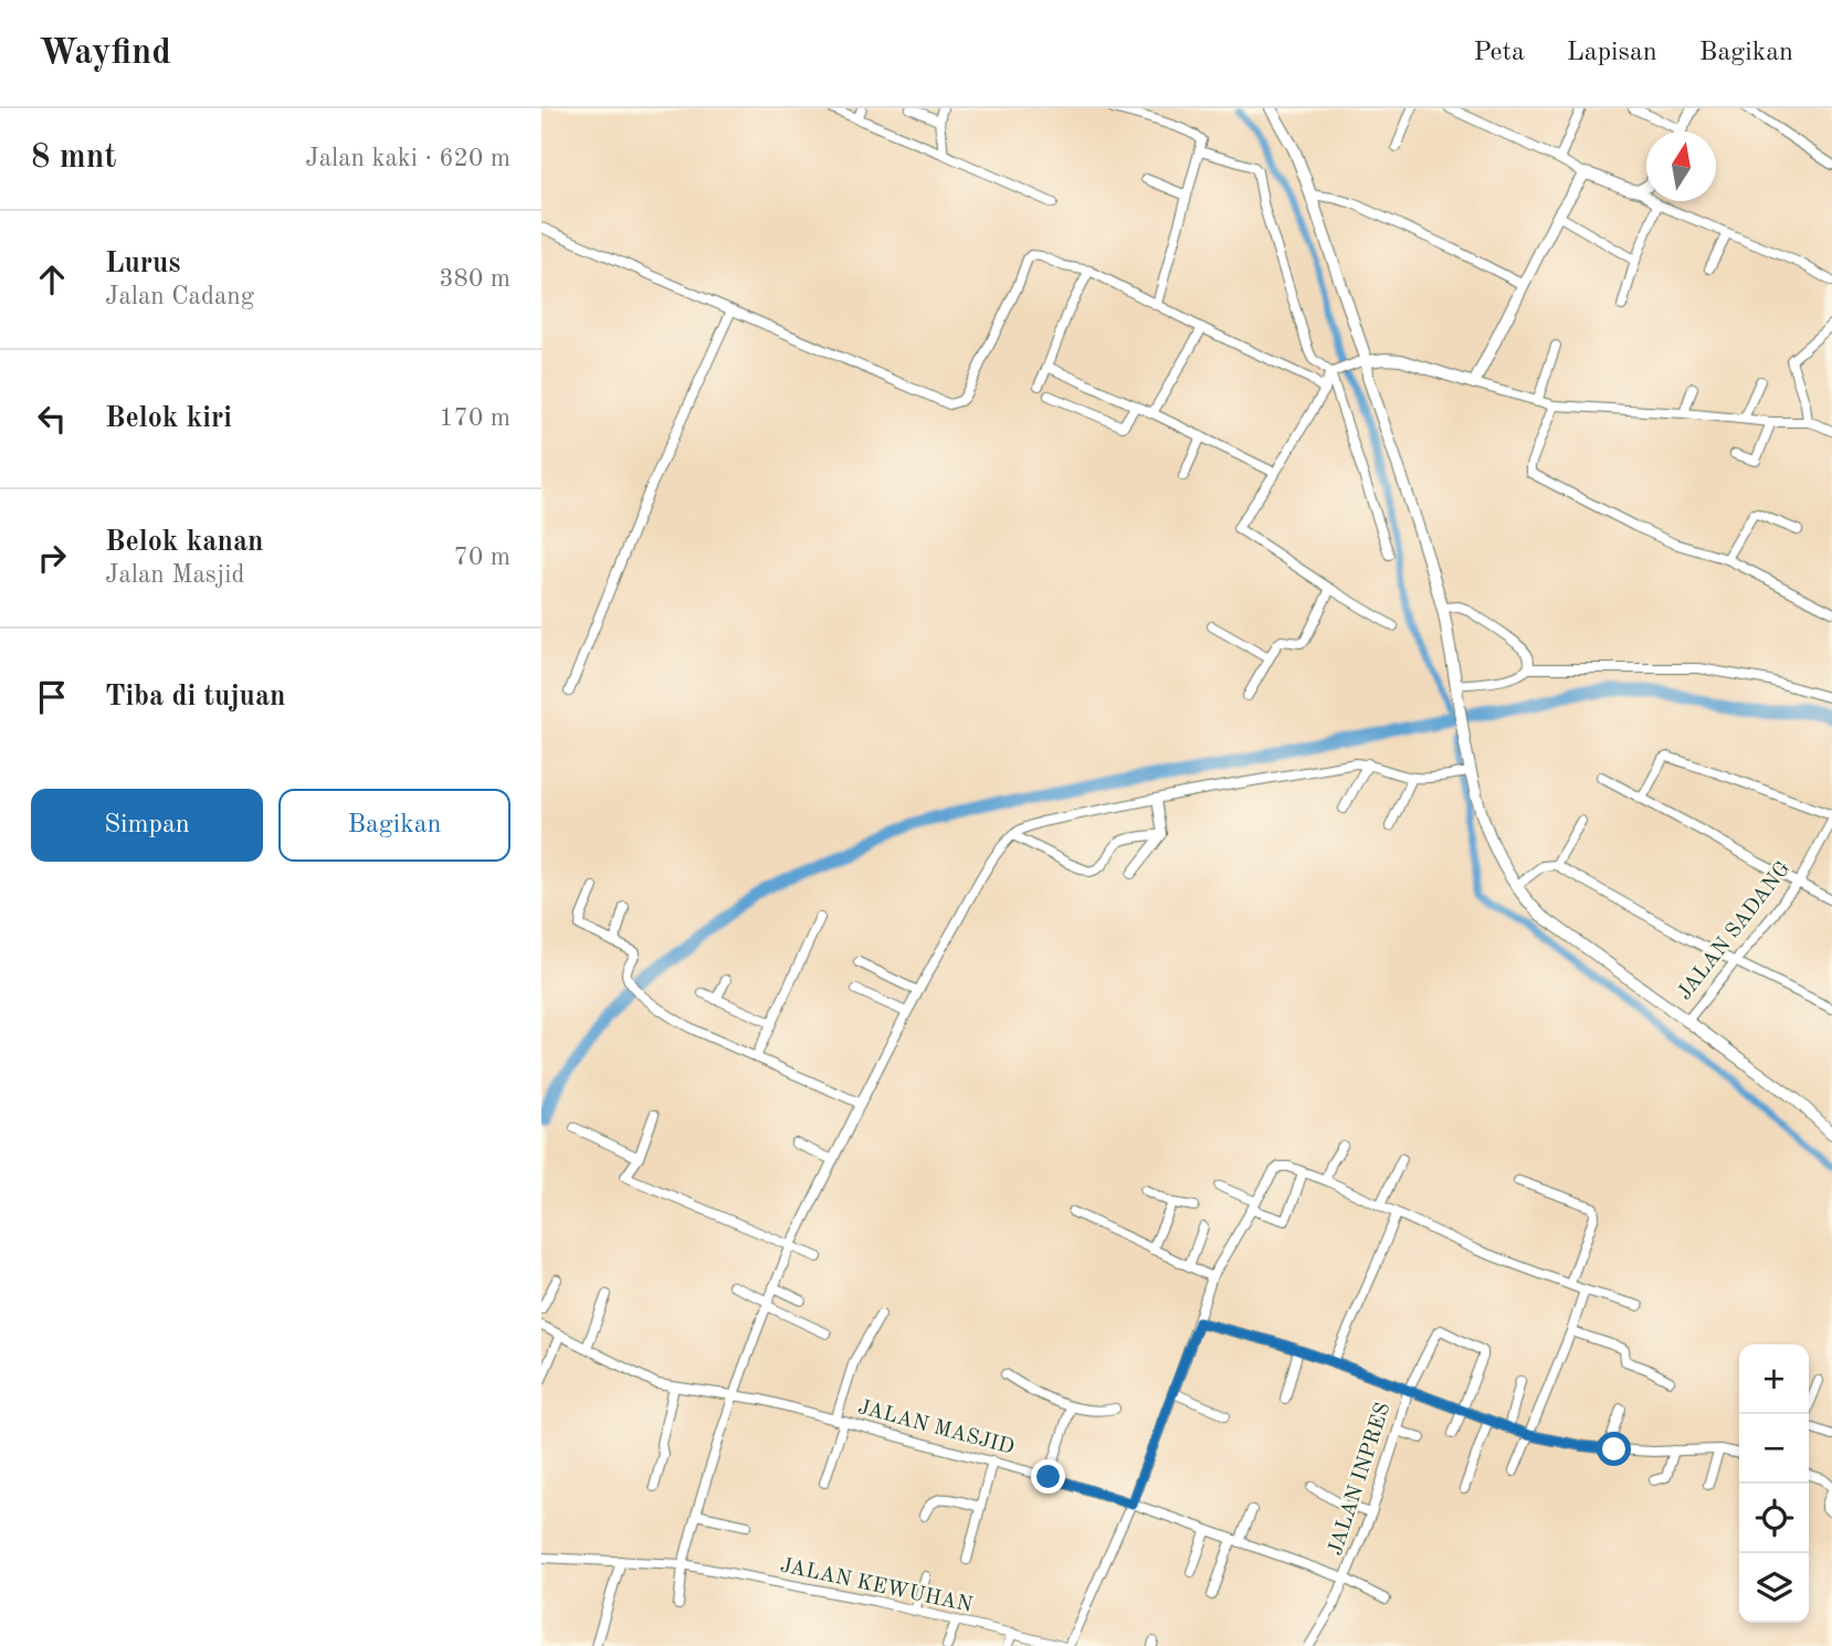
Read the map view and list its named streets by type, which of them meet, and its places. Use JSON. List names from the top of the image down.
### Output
{
  "streets": {
    "street": [
      "JALAN SADANG",
      "JALAN MASJID",
      "JALAN INPRES",
      "JALAN KEWUHAN"
    ]
  },
  "crossings": [
    ["JALAN MASJID", "JALAN INPRES"]
  ],
  "north": "top",
  "page": {
    "header": "Wayfind",
    "nav": ["Peta", "Lapisan", "Bagikan"],
    "heading": ["8 mnt", "Jalan kaki · 620 m"],
    "list": [
      ["Lurus", "Jalan Cadang", "380 m"],
      ["Belok kiri", "170 m"],
      ["Belok kanan", "Jalan Masjid", "70 m"],
      "Tiba di tujuan"
    ],
    "buttons": ["Simpan", "Bagikan"],
    "map_buttons": ["+", "−"]
  }
}
